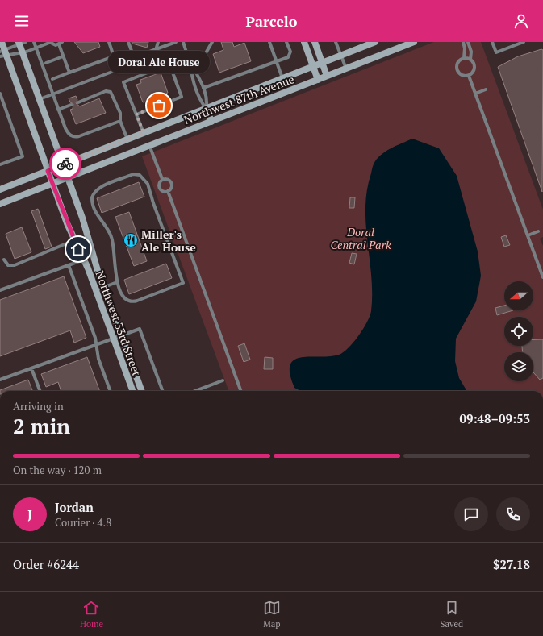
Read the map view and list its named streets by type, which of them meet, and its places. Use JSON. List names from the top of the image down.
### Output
{
  "streets": {
    "main road": ["Northwest 87th Avenue", "Northwest 33rd Street"]
  },
  "crossings": [
    ["Northwest 87th Avenue", "Northwest 33rd Street"]
  ],
  "parks": ["Doral Central Park"],
  "places": {
    "other": ["Doral Ale House"],
    "restaurant": ["Miller's Ale House"]
  },
  "north": "left",
  "page": {
    "header": "Parcelo",
    "bubble": "Doral Ale House",
    "heading": ["2 min", "Arriving in", "09:48–09:53"],
    "panel": [
      "Jordan",
      "Courier · 4.8",
      "Order #6244",
      "$27.18"
    ],
    "bar": "On the way · 120 m",
    "round": "J",
    "tabs": ["Home", "Map", "Saved"]
  }
}
